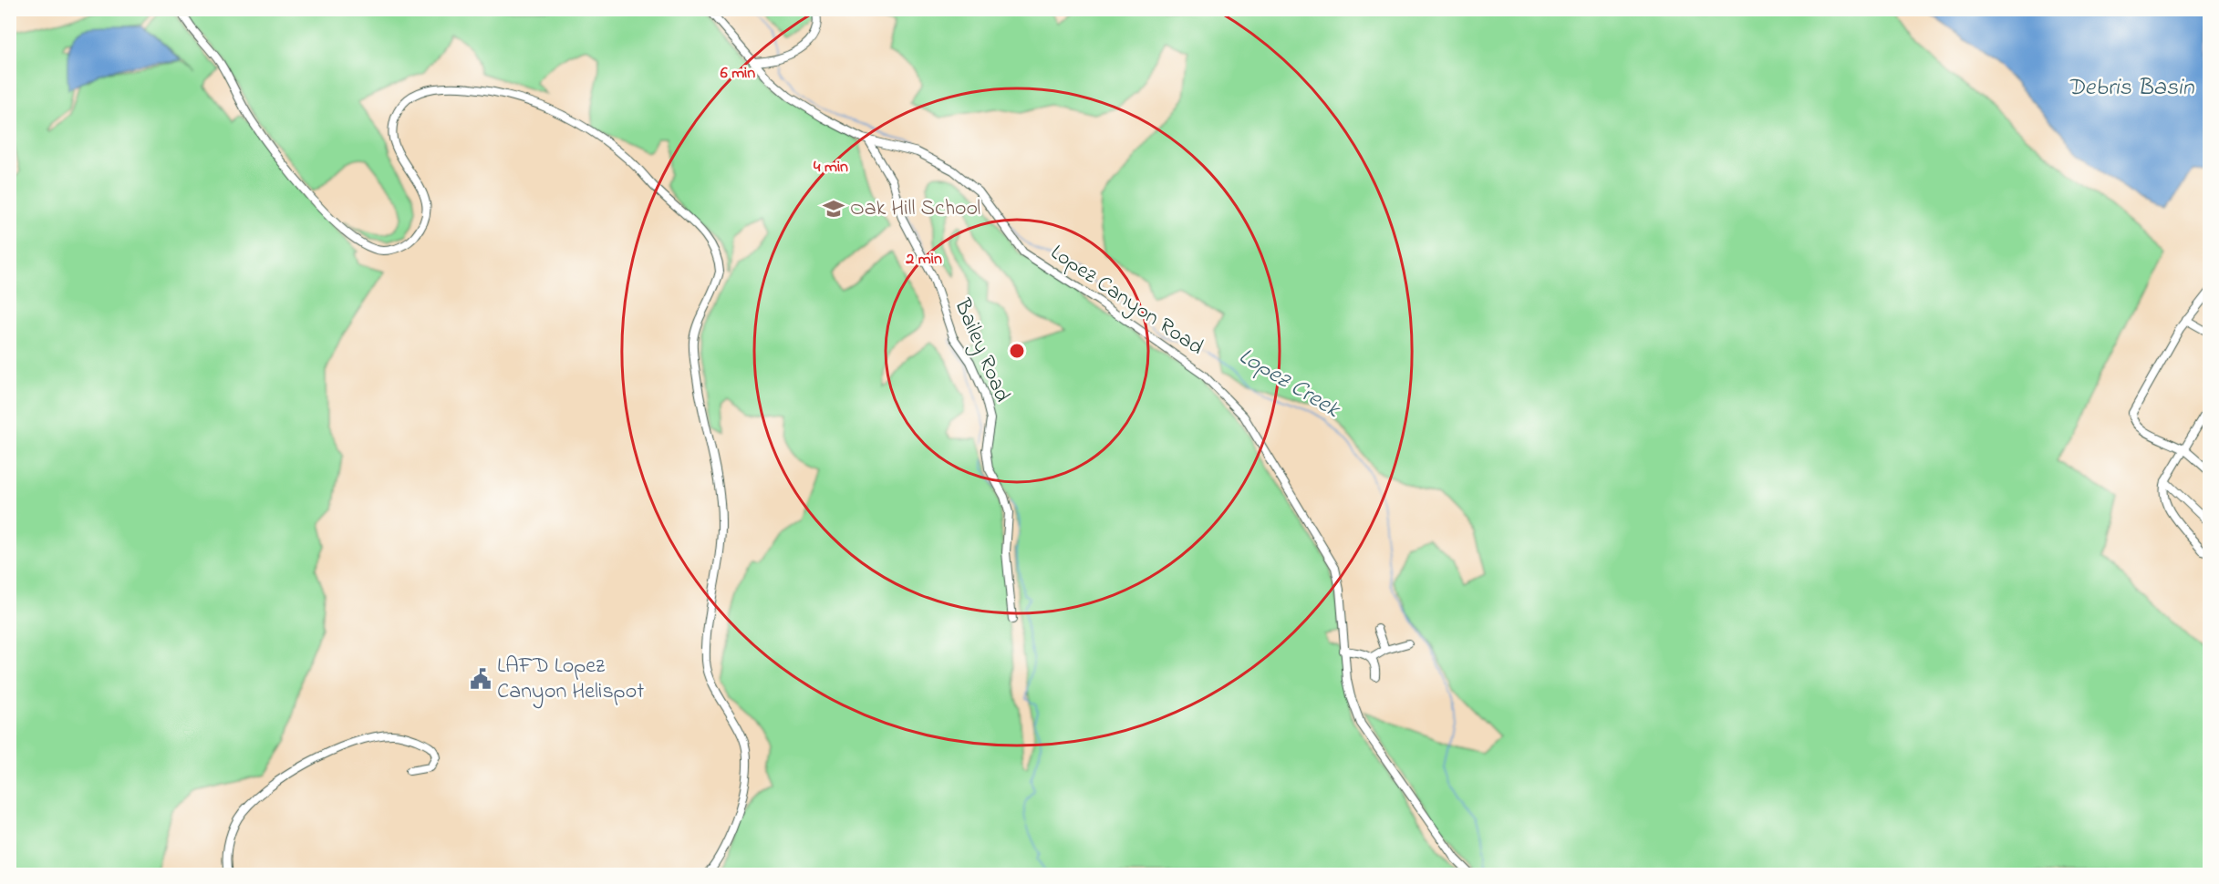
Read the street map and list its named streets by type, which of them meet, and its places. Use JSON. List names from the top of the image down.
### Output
{
  "streets": {
    "street": ["Lopez Canyon Road", "Bailey Road"]
  },
  "crossings": [
    ["Lopez Canyon Road", "Bailey Road"]
  ],
  "water": ["Debris Basin", "Lopez Creek"],
  "places": {
    "school or university": ["Oak Hill School"],
    "public building": ["LAFD Lopez Canyon Helispot"]
  },
  "rings": ["6 min", "4 min", "2 min"]
}
